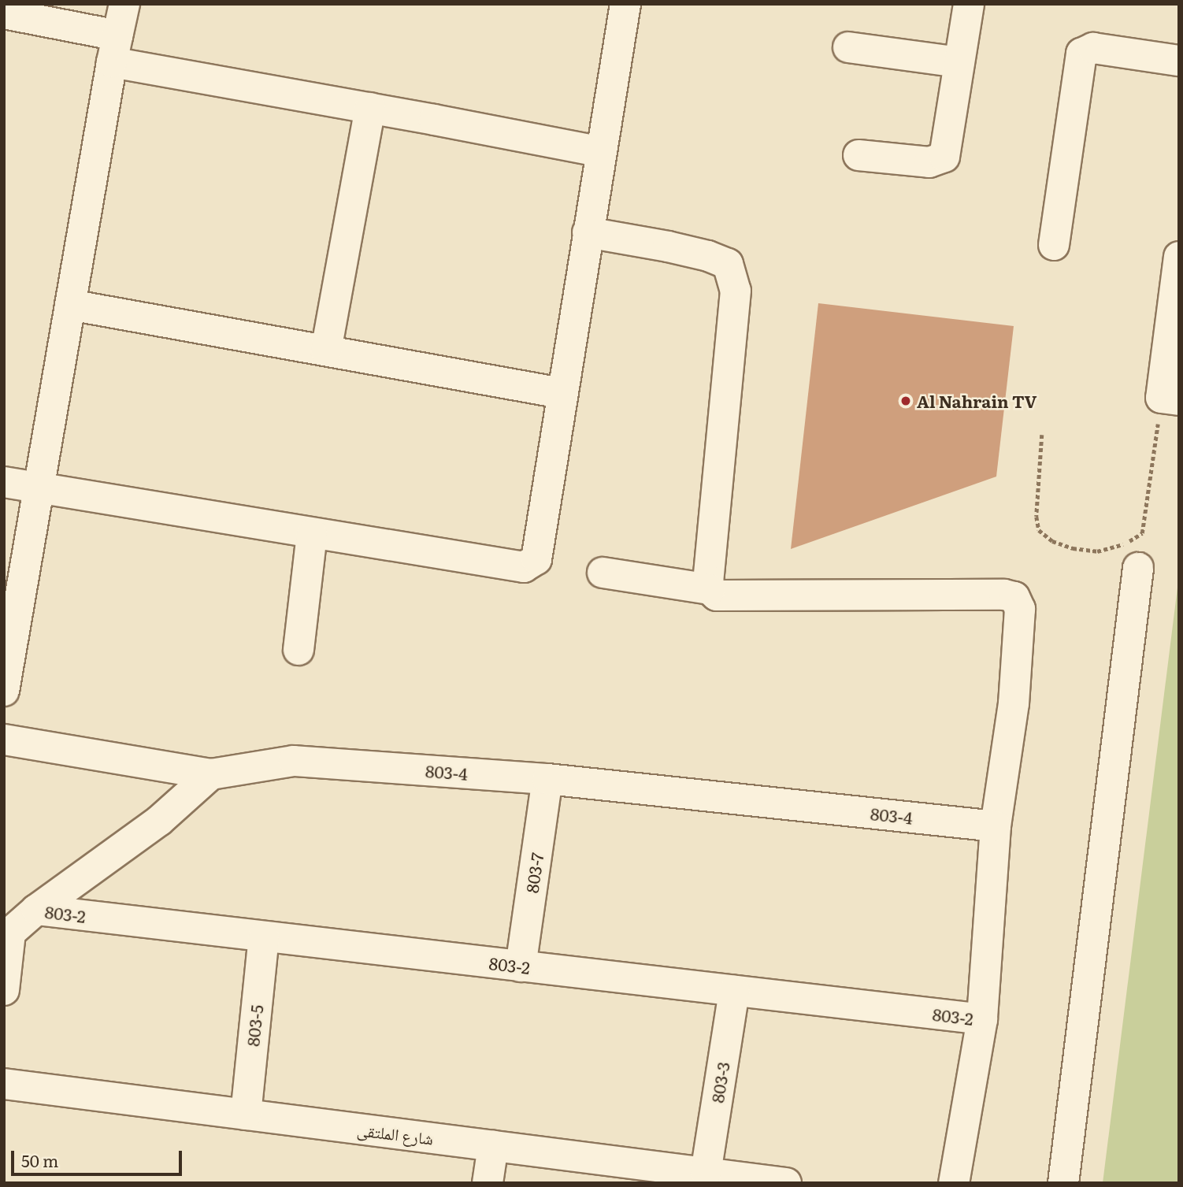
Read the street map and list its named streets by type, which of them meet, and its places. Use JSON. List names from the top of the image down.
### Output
{
  "streets": {
    "street": [
      "803-4",
      "803-7",
      "803-2",
      "803-5",
      "803-3",
      "شارع الملتقى"
    ]
  },
  "crossings": [
    ["803-4", "803-7"],
    ["803-7", "803-2"],
    ["803-2", "803-5"],
    ["803-2", "803-3"],
    ["803-5", "شارع الملتقى"],
    ["803-3", "شارع الملتقى"]
  ],
  "places": ["Al Nahrain TV"],
  "scale_bar": "50 m"
}
